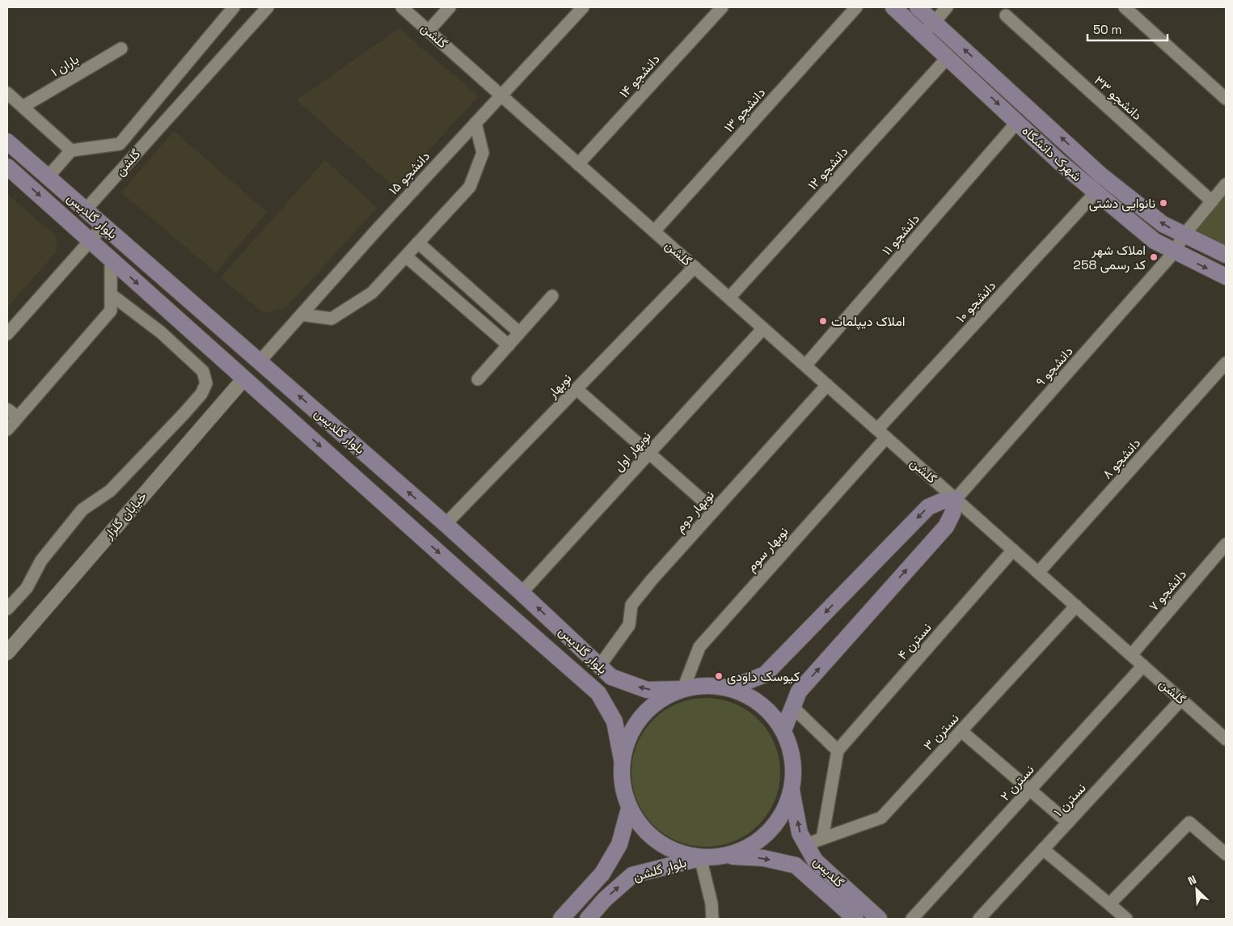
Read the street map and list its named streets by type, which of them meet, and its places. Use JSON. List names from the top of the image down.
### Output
{
  "streets": {
    "main road": [
      "گلشن",
      "شهرک دانشگاه",
      "بلوار گلدیس",
      "بلوار گلشن",
      "گلدیس"
    ],
    "street": [
      "باران ۱",
      "دانشجو ۱۴",
      "دانشجو ۳۳",
      "دانشجو ۱۳",
      "دانشجو ۱۲",
      "دانشجو ۱۵",
      "دانشجو ۱۱",
      "دانشجو ۱۰",
      "دانشجو ۹",
      "نوبهار",
      "نوبهار اول",
      "دانشجو ۸",
      "نوبهار دوم",
      "خیابان گلزار",
      "نوبهار سوم",
      "دانشجو ۷",
      "نسترن ۴",
      "نسترن ۳",
      "نسترن ۲",
      "نسترن ۱"
    ]
  },
  "crossings": [
    ["گلشن", "دانشجو ۱۴"],
    ["گلشن", "دانشجو ۱۳"],
    ["گلشن", "دانشجو ۱۲"],
    ["گلشن", "دانشجو ۱۵"],
    ["گلشن", "بلوار گلدیس"],
    ["گلشن", "دانشجو ۱۱"],
    ["گلشن", "دانشجو ۱۰"],
    ["گلشن", "دانشجو ۹"],
    ["گلشن", "نوبهار"],
    ["گلشن", "نوبهار اول"],
    ["گلشن", "دانشجو ۸"],
    ["گلشن", "نوبهار دوم"],
    ["گلشن", "نوبهار سوم"],
    ["گلشن", "دانشجو ۷"],
    ["گلشن", "نسترن ۴"],
    ["گلشن", "نسترن ۳"],
    ["گلشن", "نسترن ۲"],
    ["گلشن", "نسترن ۱"],
    ["دانشجو ۳۳", "دانشجو ۹"],
    ["شهرک دانشگاه", "دانشجو ۱۲"],
    ["شهرک دانشگاه", "دانشجو ۱۱"],
    ["شهرک دانشگاه", "دانشجو ۱۰"],
    ["شهرک دانشگاه", "دانشجو ۹"],
    ["دانشجو ۱۵", "بلوار گلدیس"],
    ["بلوار گلدیس", "نوبهار"],
    ["بلوار گلدیس", "نوبهار اول"],
    ["بلوار گلدیس", "نوبهار دوم"],
    ["بلوار گلدیس", "خیابان گلزار"],
    ["بلوار گلدیس", "نوبهار سوم"],
    ["دانشجو ۱۰", "نوبهار سوم"],
    ["نسترن ۳", "گلدیس"]
  ],
  "one_way": ["بلوار گلشن"],
  "places": [
    "نانوایی دشتی",
    "املاک شهر کد رسمی 258",
    "املاک دیپلمات",
    "کیوسک داودی"
  ],
  "scale_bar": "50 m",
  "north": "top left"
}
